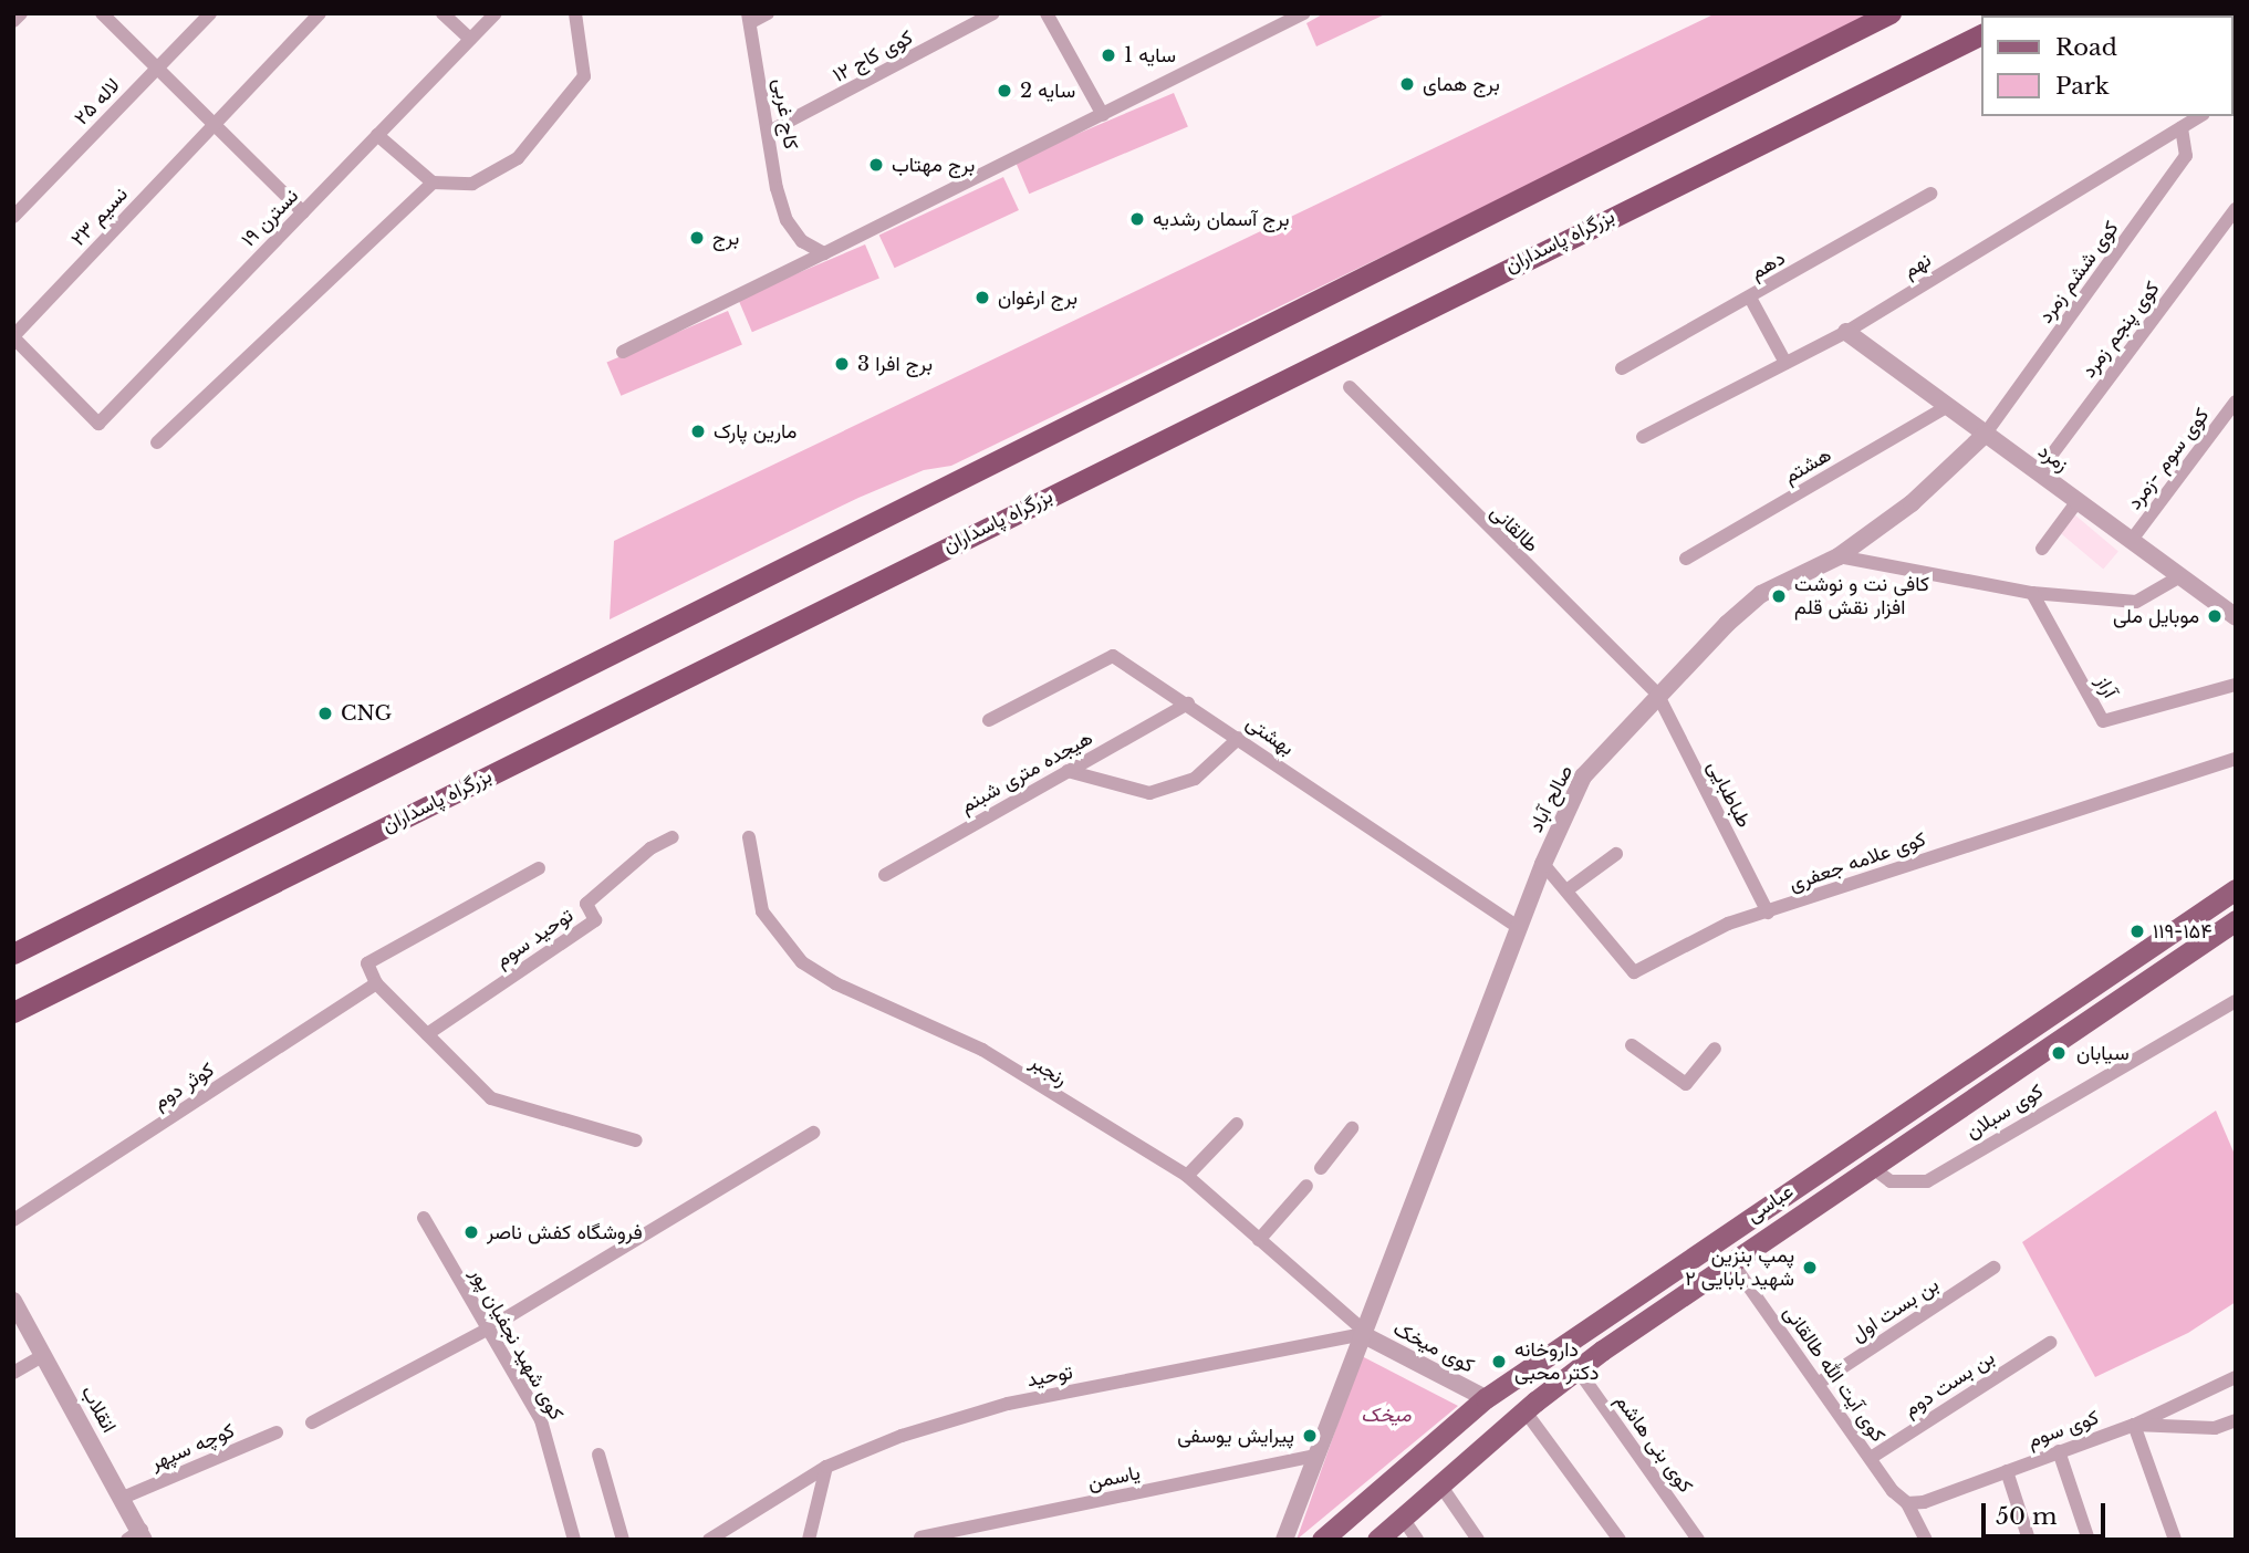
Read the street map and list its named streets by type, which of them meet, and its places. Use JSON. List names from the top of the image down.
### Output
{
  "streets": {
    "highway": ["بزرگراه پاسداران"],
    "main road": ["عباسى"],
    "street": [
      "کوی کاج ۱۲",
      "لاله ۲۵",
      "کاج غربی",
      "نسیم ۲۳",
      "نسترن ۱۹",
      "دهم",
      "نهم",
      "کوی ششم زمرد",
      "کوی پنجم زمرد",
      "زمرد",
      "کوی سوم -زمرد",
      "هشتم",
      "طالقانی",
      "آراز",
      "بهشتی",
      "هیجده متری شبنم",
      "طباطبایی",
      "صالح آباد",
      "کوی علامه جعفری",
      "توحید سوم",
      "رنجبر",
      "کوثر دوم",
      "کوی سبلان",
      "بن بست اول",
      "کوی شهید نجفیان پور",
      "کوی میخک",
      "کوی آیت الله طالقانی",
      "توحید",
      "بن بست دوم",
      "انقلاب",
      "کوی سوم",
      "کوی بنی هاشم",
      "کوچه سپهر",
      "یاسمن"
    ]
  },
  "crossings": [
    ["کوی کاج ۱۲", "کاج غربی"],
    ["نسیم ۲۳", "نسترن ۱۹"],
    ["نهم", "کوی ششم زمرد"],
    ["نهم", "زمرد"],
    ["کوی ششم زمرد", "زمرد"],
    ["کوی ششم زمرد", "صالح آباد"],
    ["کوی پنجم زمرد", "زمرد"],
    ["زمرد", "کوی سوم -زمرد"],
    ["زمرد", "هشتم"],
    ["زمرد", "صالح آباد"],
    ["طالقانی", "طباطبایی"],
    ["طالقانی", "صالح آباد"],
    ["بهشتی", "هیجده متری شبنم"],
    ["بهشتی", "صالح آباد"],
    ["طباطبایی", "صالح آباد"],
    ["طباطبایی", "کوی علامه جعفری"],
    ["صالح آباد", "کوی علامه جعفری"],
    ["صالح آباد", "رنجبر"],
    ["صالح آباد", "کوی میخک"],
    ["صالح آباد", "توحید"],
    ["صالح آباد", "یاسمن"],
    ["رنجبر", "کوی میخک"],
    ["رنجبر", "توحید"],
    ["کوی سبلان", "عباسى"],
    ["عباسى", "کوی میخک"],
    ["عباسى", "کوی آیت الله طالقانی"],
    ["عباسى", "کوی بنی هاشم"],
    ["بن بست اول", "کوی آیت الله طالقانی"],
    ["کوی میخک", "توحید"],
    ["کوی آیت الله طالقانی", "بن بست دوم"],
    ["کوی آیت الله طالقانی", "کوی سوم"],
    ["انقلاب", "کوچه سپهر"]
  ],
  "parks": ["میخک"],
  "places": [
    "سایه 1",
    "برج همای",
    "سایه 2",
    "برج مهتاب",
    "برج آسمان رشدیه",
    "برج",
    "برج ارغوان",
    "برج افرا 3",
    "مارین پارک",
    "کافی نت و نوشت افزار نقش قلم",
    "موبایل ملی",
    "CNG",
    "۱۱۹-۱۵۴",
    "سیابان",
    "فروشگاه کفش ناصر",
    "پمپ بنزین شهید بابایی ۲",
    "داروخانه دکتر محبی",
    "پیرایش یوسفی"
  ],
  "legend": ["Road", "Park"],
  "scale_bar": "50 m"
}
